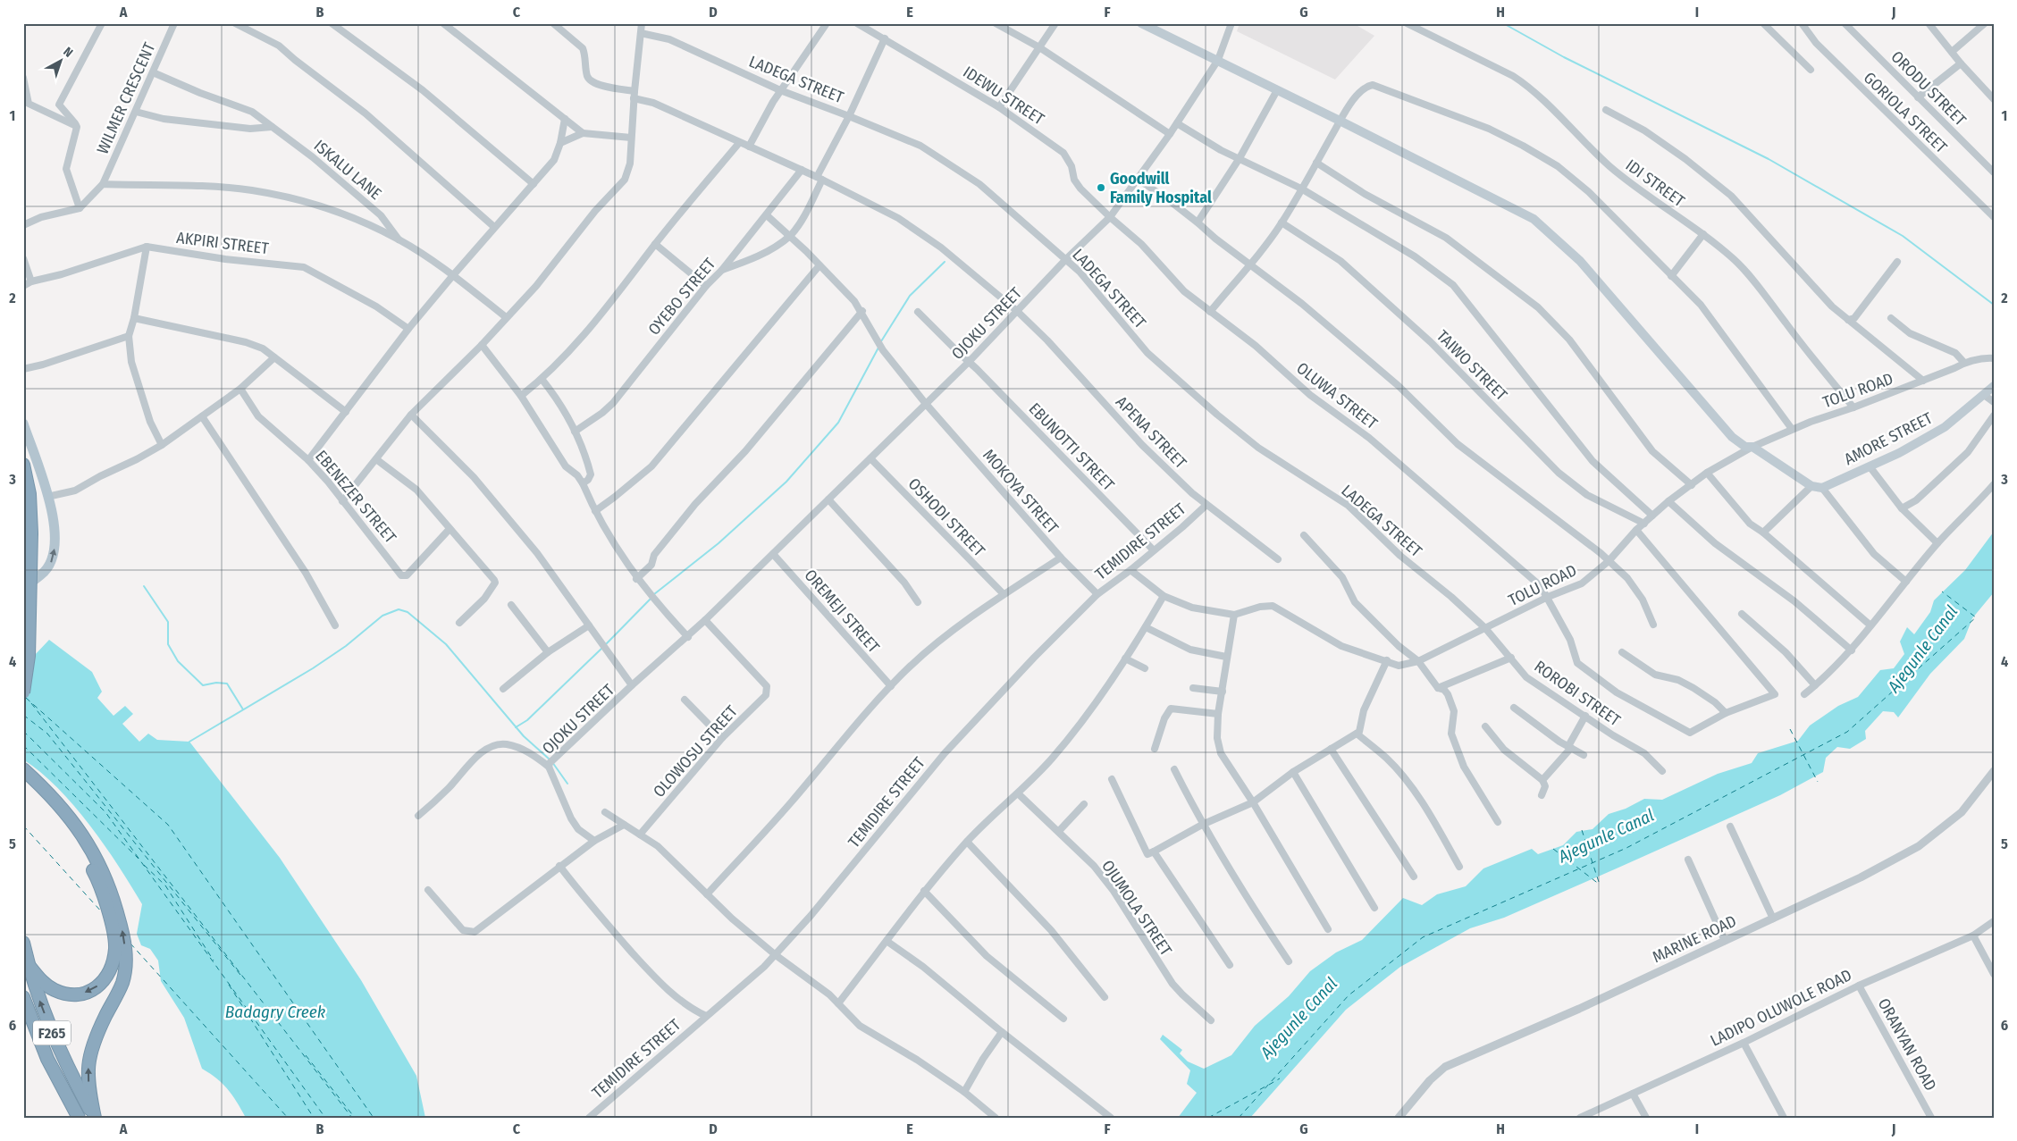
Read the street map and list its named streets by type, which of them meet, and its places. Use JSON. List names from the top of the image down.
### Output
{
  "streets": {
    "highway": ["F265"],
    "main road": ["AMORE STREET"],
    "street": [
      "LADEGA STREET",
      "ORODU STREET",
      "IDEWU STREET",
      "WILMER CRESCENT",
      "GORIOLA STREET",
      "ISKALU LANE",
      "IDI STREET",
      "AKPIRI STREET",
      "OYEBO STREET",
      "OJOKU STREET",
      "TAIWO STREET",
      "TOLU ROAD",
      "OLUWA STREET",
      "APENA STREET",
      "EBUNOTTI STREET",
      "MOKOYA STREET",
      "EBENEZER STREET",
      "OSHODI STREET",
      "TEMIDIRE STREET",
      "OREMEJI STREET",
      "ROROBI STREET",
      "OLOWOSU STREET",
      "OJUMOLA STREET",
      "MARINE ROAD",
      "LADIPO OLUWOLE ROAD",
      "ORANYAN ROAD"
    ]
  },
  "crossings": [
    ["LADEGA STREET", "OJOKU STREET"],
    ["LADEGA STREET", "TOLU ROAD"],
    ["LADEGA STREET", "ROROBI STREET"],
    ["IDEWU STREET", "OJOKU STREET"],
    ["IDEWU STREET", "OLUWA STREET"],
    ["WILMER CRESCENT", "ISKALU LANE"],
    ["IDI STREET", "TOLU ROAD"],
    ["OYEBO STREET", "APENA STREET"],
    ["OYEBO STREET", "MOKOYA STREET"],
    ["OJOKU STREET", "OLUWA STREET"],
    ["OJOKU STREET", "APENA STREET"],
    ["OJOKU STREET", "EBUNOTTI STREET"],
    ["OJOKU STREET", "MOKOYA STREET"],
    ["OJOKU STREET", "OSHODI STREET"],
    ["OJOKU STREET", "OREMEJI STREET"],
    ["OJOKU STREET", "OLOWOSU STREET"],
    ["TAIWO STREET", "TOLU ROAD"],
    ["TOLU ROAD", "OLUWA STREET"],
    ["TOLU ROAD", "TEMIDIRE STREET"],
    ["TOLU ROAD", "ROROBI STREET"],
    ["APENA STREET", "TEMIDIRE STREET"],
    ["EBUNOTTI STREET", "TEMIDIRE STREET"],
    ["MOKOYA STREET", "TEMIDIRE STREET"],
    ["LADIPO OLUWOLE ROAD", "ORANYAN ROAD"]
  ],
  "water": ["Ajegunle Canal", "Badagry Creek"],
  "places": ["Goodwill Family Hospital"],
  "north": "top right",
  "grid": {
    "columns": [
      "A",
      "B",
      "C",
      "D",
      "E",
      "F",
      "G",
      "H",
      "I",
      "J"
    ],
    "rows": [
      "1",
      "2",
      "3",
      "4",
      "5",
      "6"
    ]
  }
}
